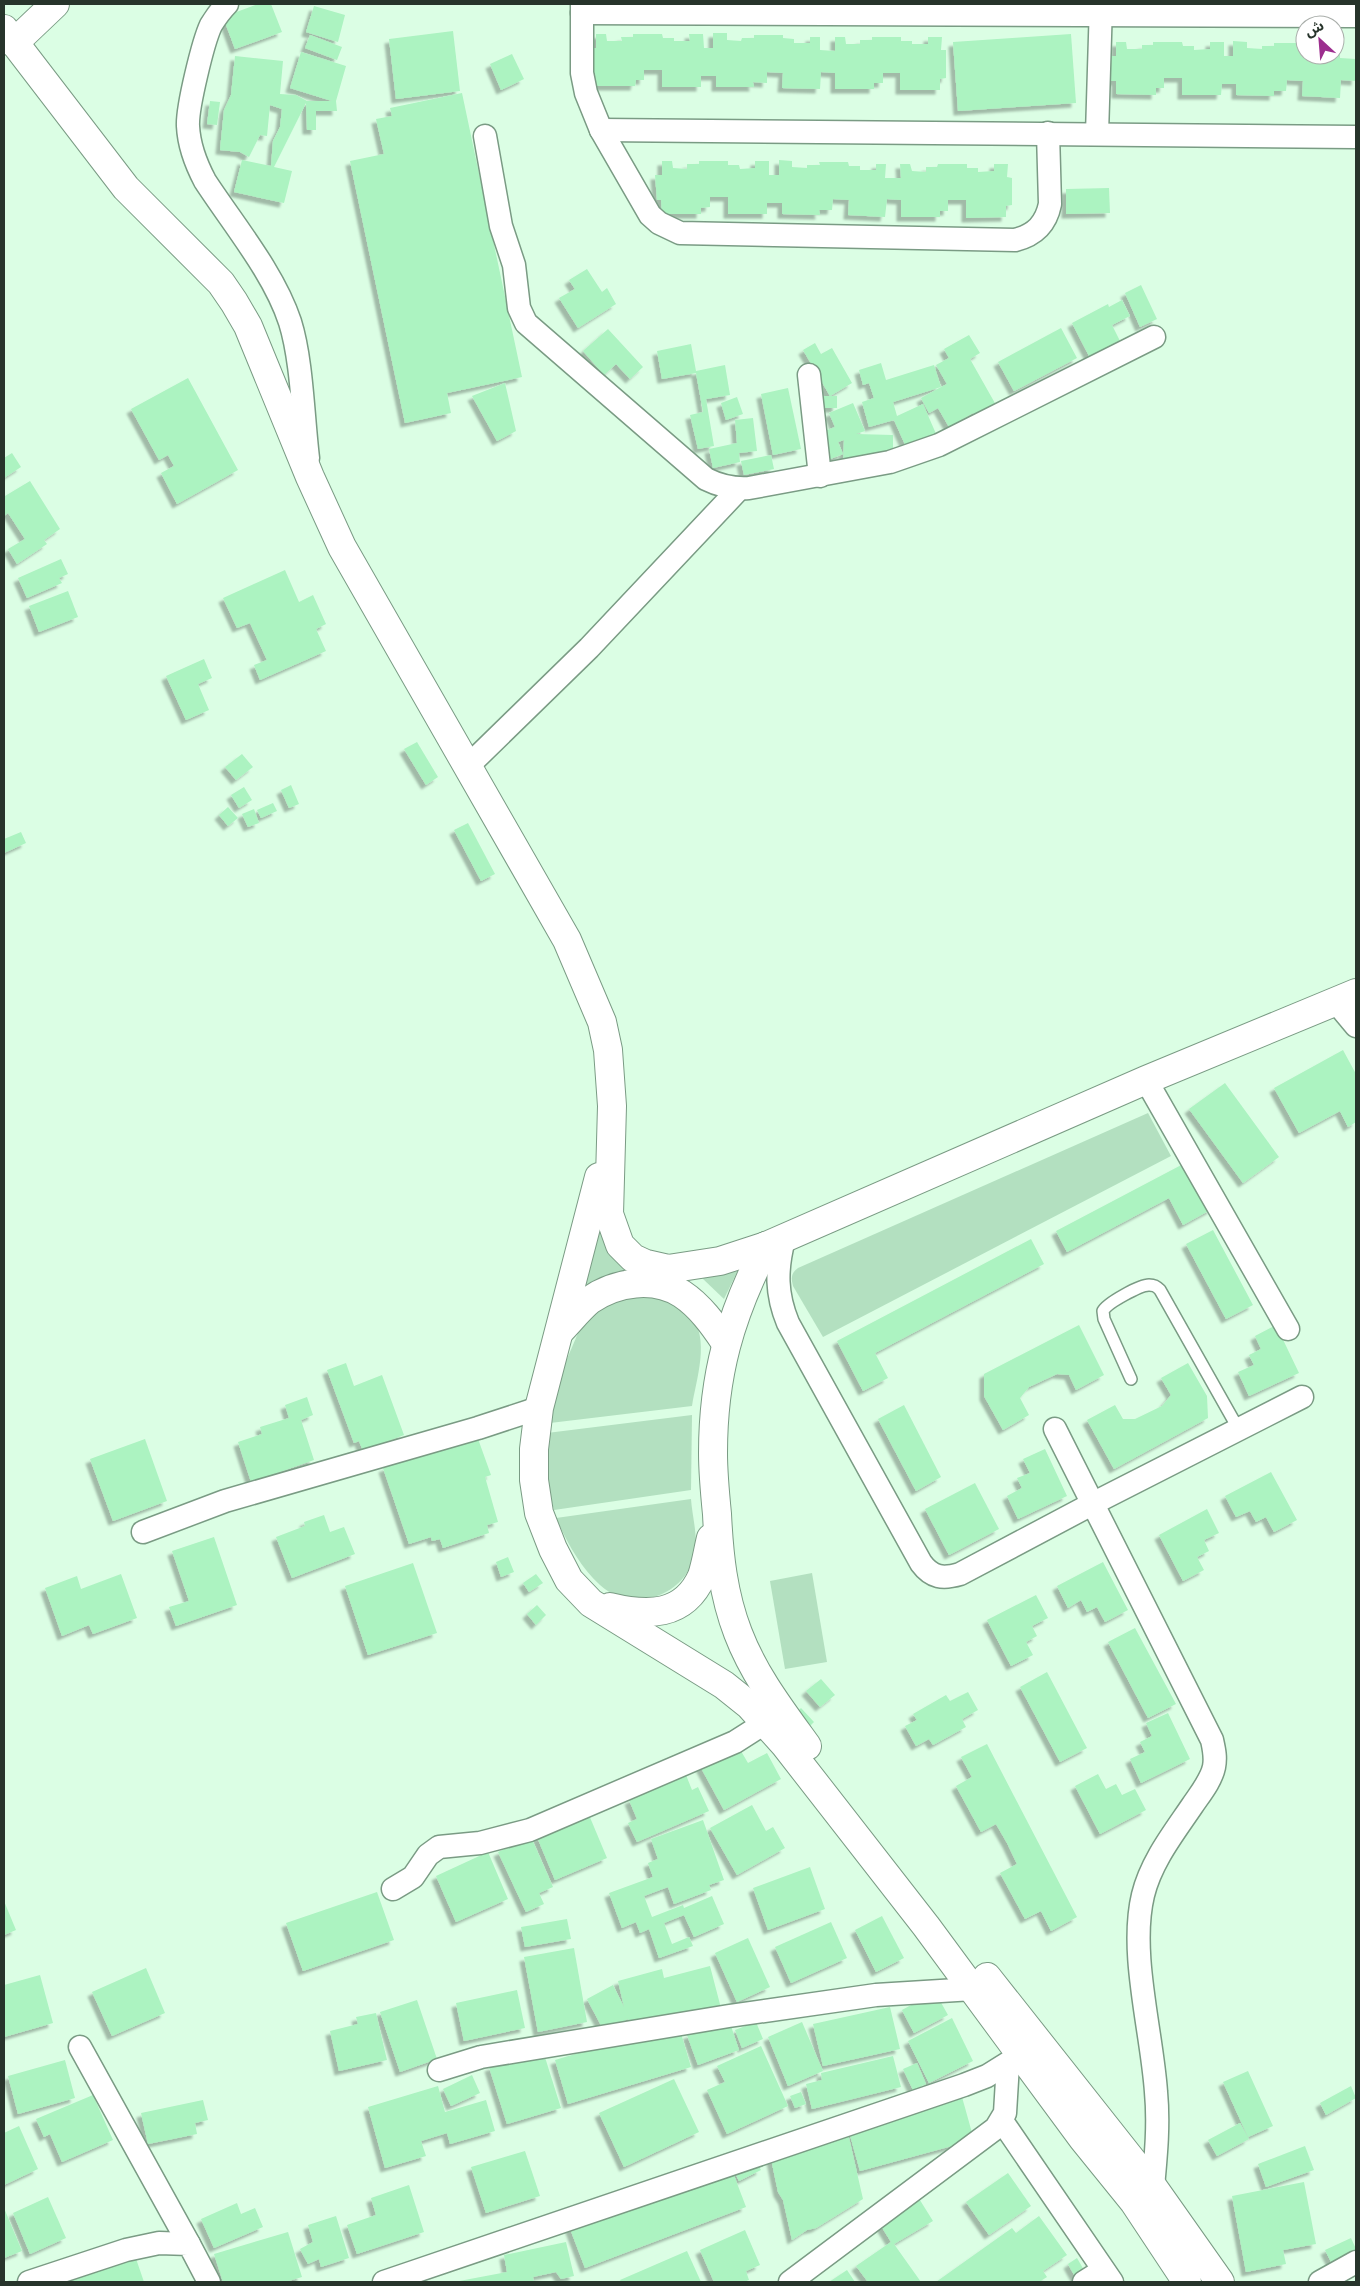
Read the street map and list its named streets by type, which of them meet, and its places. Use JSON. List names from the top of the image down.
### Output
{
  "north": "top left"
}
